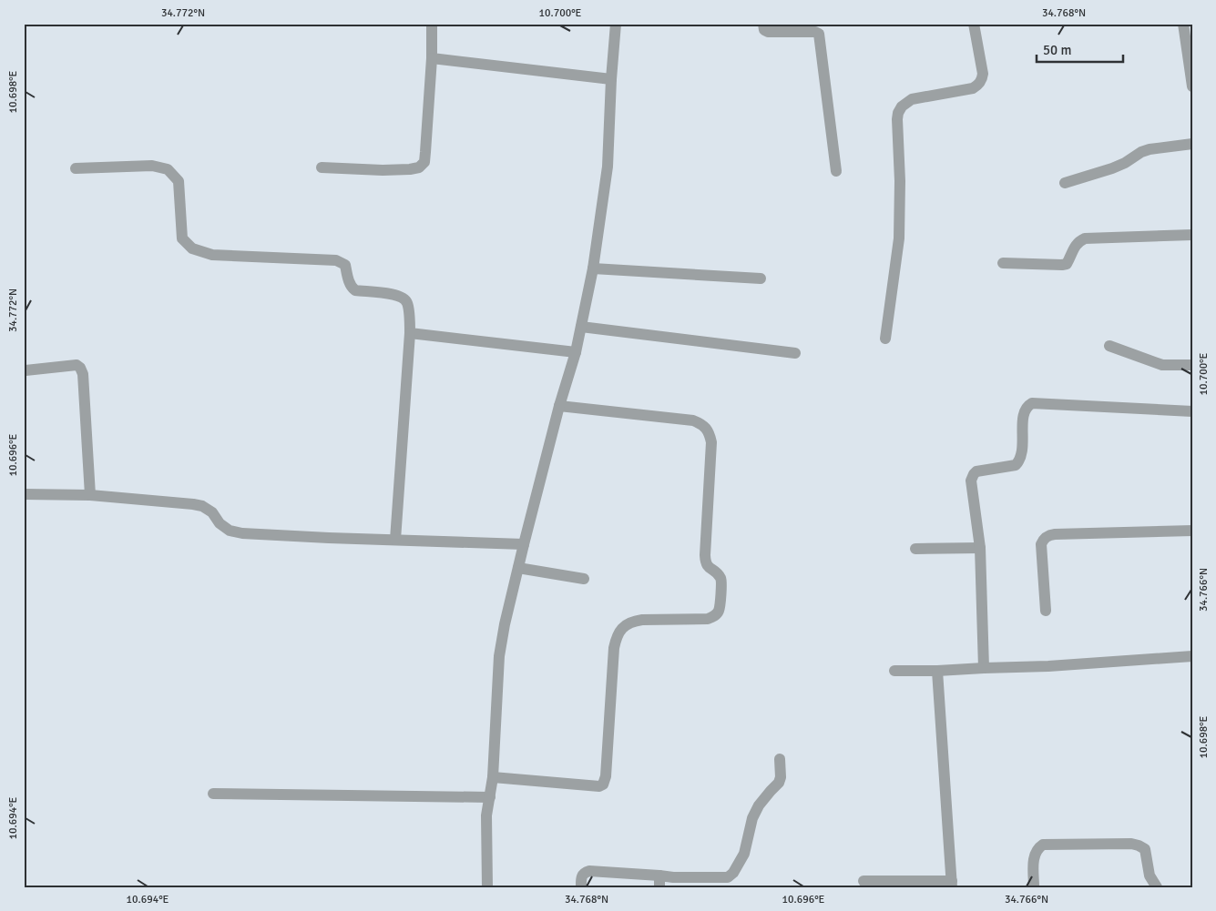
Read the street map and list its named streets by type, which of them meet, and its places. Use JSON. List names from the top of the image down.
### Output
{
  "scale_bar": "50 m",
  "coordinates": [
    "34.772°N",
    "10.700°E",
    "34.768°N",
    "10.698°E",
    "10.696°E",
    "34.766°N",
    "10.694°E"
  ]
}
